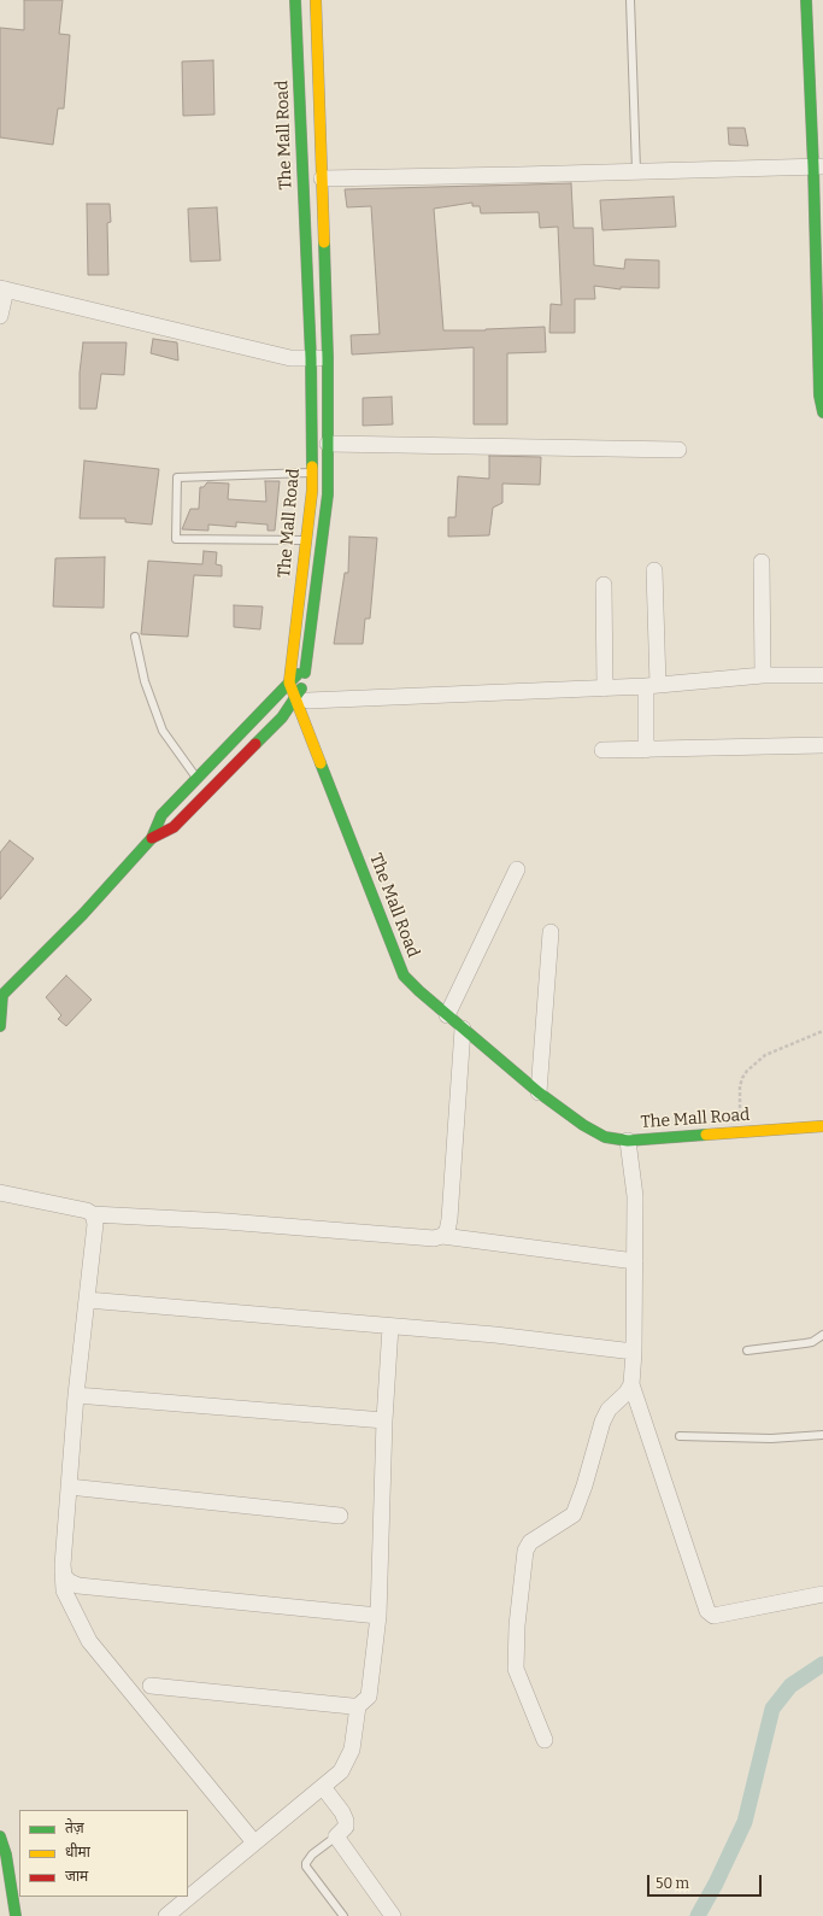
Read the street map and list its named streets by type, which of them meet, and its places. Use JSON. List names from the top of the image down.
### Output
{
  "streets": {
    "main road": ["The Mall Road"]
  },
  "legend": ["तेज़", "धीमा", "जाम"],
  "scale_bar": "50 m"
}
